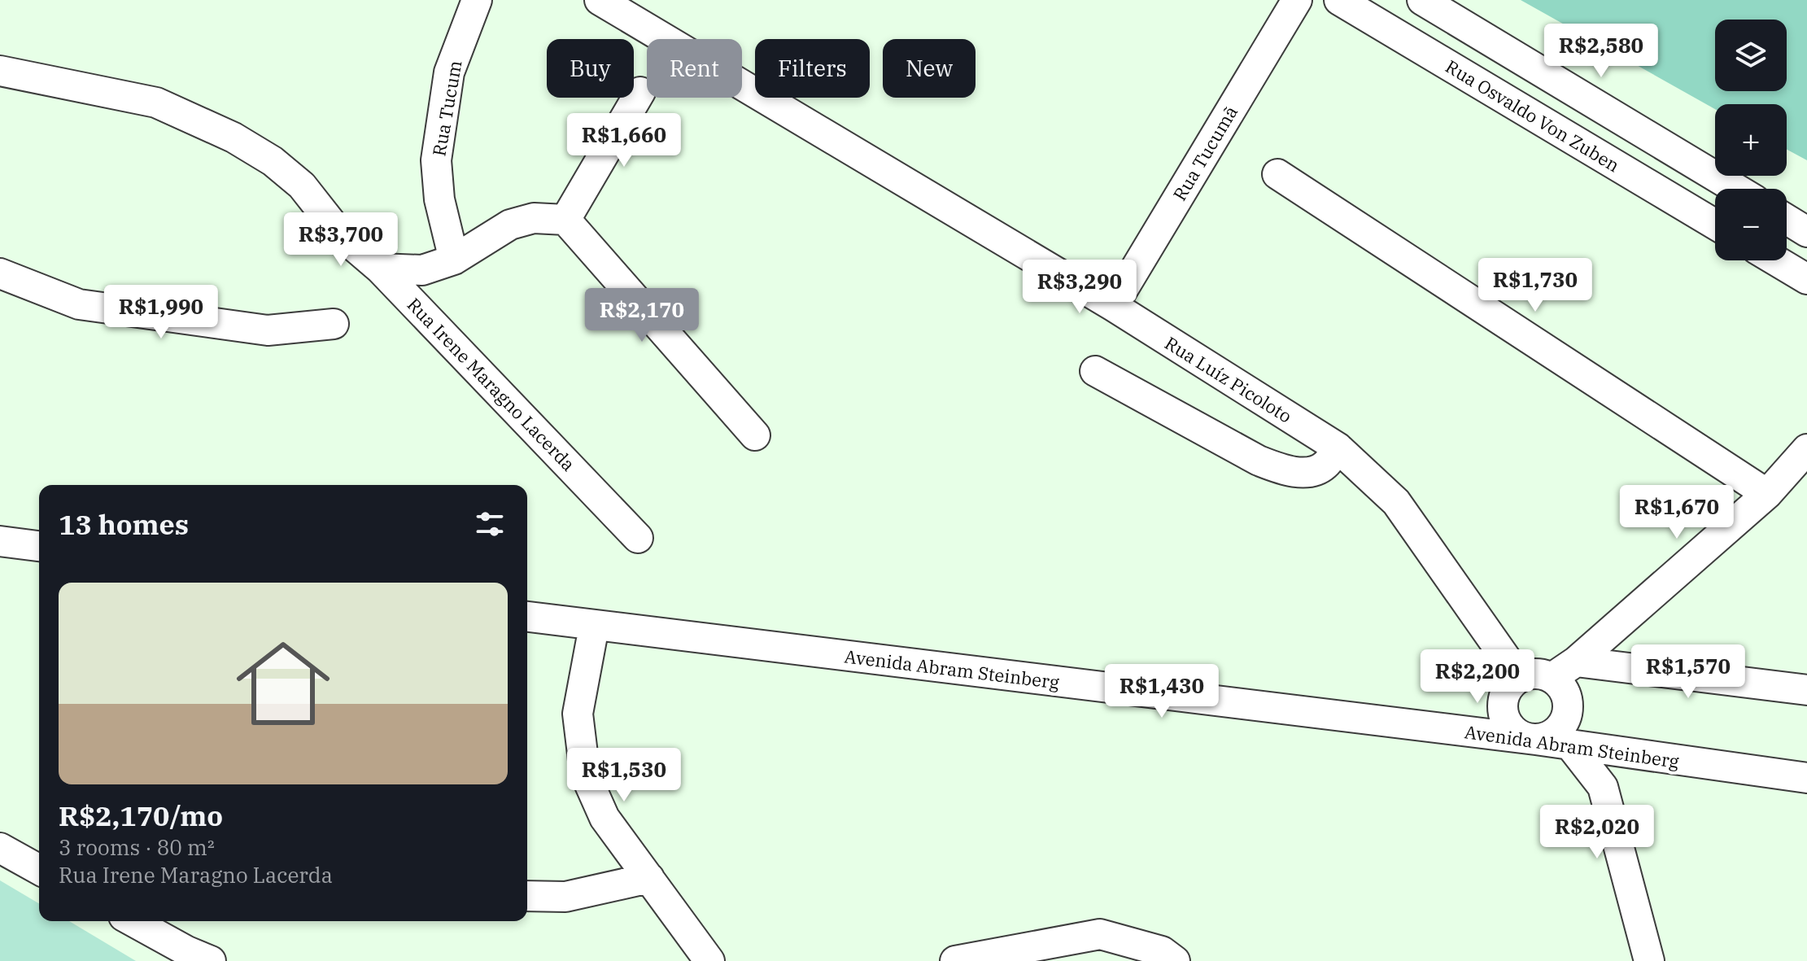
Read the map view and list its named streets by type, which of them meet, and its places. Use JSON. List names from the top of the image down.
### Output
{
  "streets": {
    "street": [
      "Rua Tucum",
      "Rua Osvaldo Von Zuben",
      "Rua Tucumã",
      "Rua Luíz Picoloto",
      "Rua Irene Maragno Lacerda",
      "Avenida Abram Steinberg"
    ]
  },
  "crossings": [
    ["Rua Tucumã", "Rua Luíz Picoloto"],
    ["Rua Luíz Picoloto", "Avenida Abram Steinberg"]
  ],
  "page": {
    "map_buttons": ["+", "−"],
    "price": [
      "R$2,580",
      "R$1,660",
      "R$3,700",
      "R$1,730",
      "R$3,290",
      "R$1,990",
      "R$2,170",
      "R$1,670",
      "R$1,570",
      "R$2,200",
      "R$1,430",
      "R$1,530",
      "R$2,020"
    ],
    "chip": [
      "Buy",
      "Rent",
      "Filters",
      "New"
    ],
    "heading": "13 homes",
    "list": [
      {
        "name": "R$2,170/mo",
        "note": "3 rooms · 80 m² · Rua Irene Maragno Lacerda"
      }
    ]
  }
}
